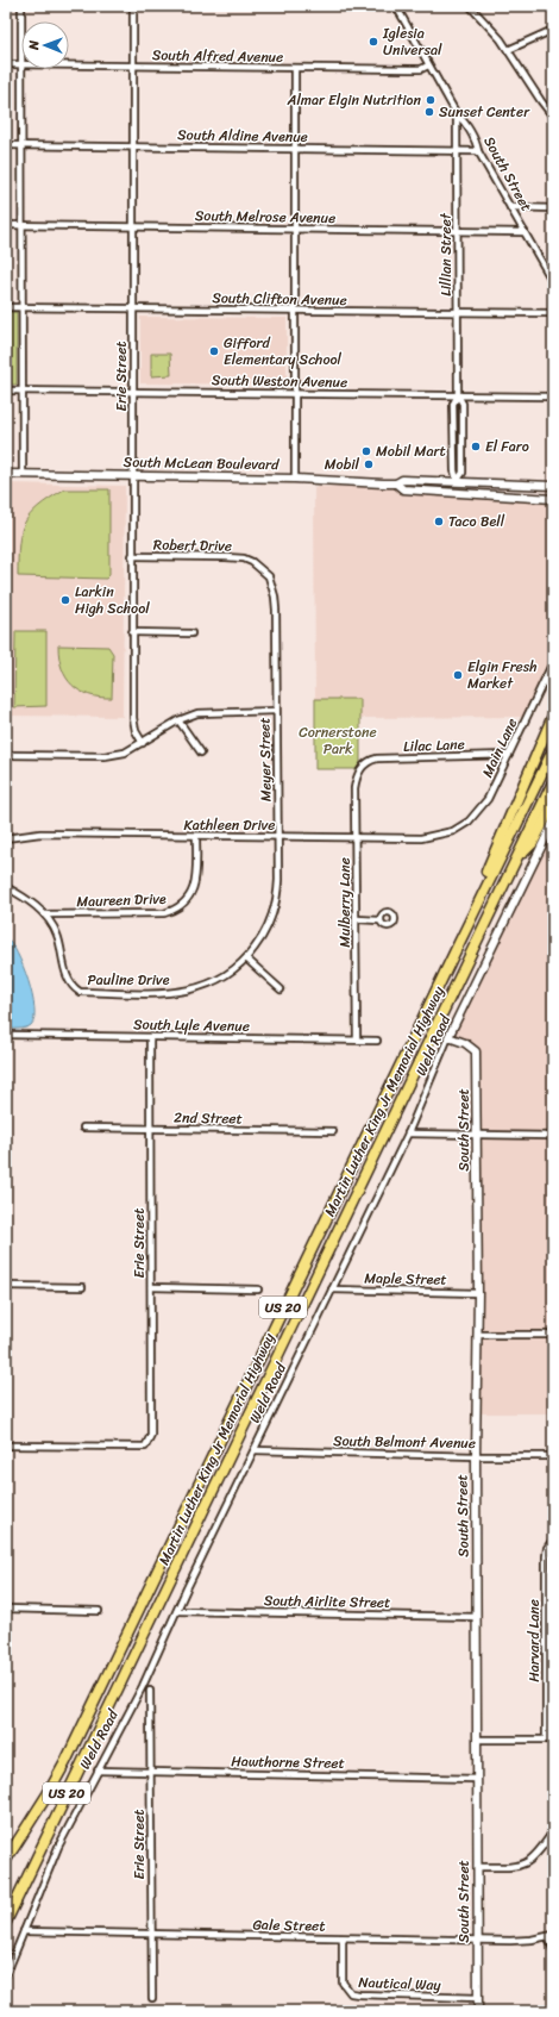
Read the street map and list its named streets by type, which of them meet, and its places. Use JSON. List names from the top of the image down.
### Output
{
  "streets": {
    "highway": ["Martin Luther King Jr Memorial Highway", "US 20"],
    "street": [
      "South Alfred Avenue",
      "South Aldine Avenue",
      "South Street",
      "South Melrose Avenue",
      "Lillian Street",
      "South Clifton Avenue",
      "Erie Street",
      "South Weston Avenue",
      "South McLean Boulevard",
      "Robert Drive",
      "Lilac Lane",
      "Main Lane",
      "Meyer Street",
      "Kathleen Drive",
      "Maureen Drive",
      "Mulberry Lane",
      "Pauline Drive",
      "South Lyle Avenue",
      "Weld Road",
      "2nd Street",
      "Maple Street",
      "South Belmont Avenue",
      "South Airlite Street",
      "Harvard Lane",
      "Hawthorne Street",
      "Gale Street",
      "Nautical Way"
    ]
  },
  "crossings": [
    ["South Alfred Avenue", "South Street"],
    ["South Alfred Avenue", "Erie Street"],
    ["South Aldine Avenue", "South Street"],
    ["South Aldine Avenue", "Lillian Street"],
    ["South Aldine Avenue", "Erie Street"],
    ["South Street", "South Melrose Avenue"],
    ["South Street", "Lillian Street"],
    ["South Street", "Weld Road"],
    ["South Street", "Maple Street"],
    ["South Street", "South Belmont Avenue"],
    ["South Street", "South Airlite Street"],
    ["South Street", "Hawthorne Street"],
    ["South Street", "Gale Street"],
    ["South Street", "Nautical Way"],
    ["South Melrose Avenue", "Lillian Street"],
    ["South Melrose Avenue", "Erie Street"],
    ["Lillian Street", "South Clifton Avenue"],
    ["Lillian Street", "South Weston Avenue"],
    ["Lillian Street", "South McLean Boulevard"],
    ["South Clifton Avenue", "Erie Street"],
    ["Erie Street", "South Weston Avenue"],
    ["Erie Street", "South McLean Boulevard"],
    ["Erie Street", "Robert Drive"],
    ["Erie Street", "South Lyle Avenue"],
    ["Erie Street", "2nd Street"],
    ["Erie Street", "Hawthorne Street"],
    ["Erie Street", "Gale Street"],
    ["Robert Drive", "Meyer Street"],
    ["Lilac Lane", "Main Lane"],
    ["Lilac Lane", "Mulberry Lane"],
    ["Main Lane", "Kathleen Drive"],
    ["Meyer Street", "Kathleen Drive"],
    ["Meyer Street", "Pauline Drive"],
    ["Kathleen Drive", "Maureen Drive"],
    ["Kathleen Drive", "Mulberry Lane"],
    ["Maureen Drive", "Pauline Drive"],
    ["Mulberry Lane", "South Lyle Avenue"],
    ["Weld Road", "Maple Street"],
    ["Weld Road", "South Belmont Avenue"],
    ["Weld Road", "South Airlite Street"],
    ["Weld Road", "Hawthorne Street"],
    ["Weld Road", "Gale Street"],
    ["Gale Street", "Nautical Way"]
  ],
  "parks": ["Cornerstone Park"],
  "places": [
    "Iglesia Universal",
    "Almar Elgin Nutrition",
    "Sunset Center",
    "Gifford Elementary School",
    "El Faro",
    "Mobil Mart",
    "Mobil",
    "Taco Bell",
    "Larkin High School",
    "Elgin Fresh Market"
  ],
  "north": "left"
}
